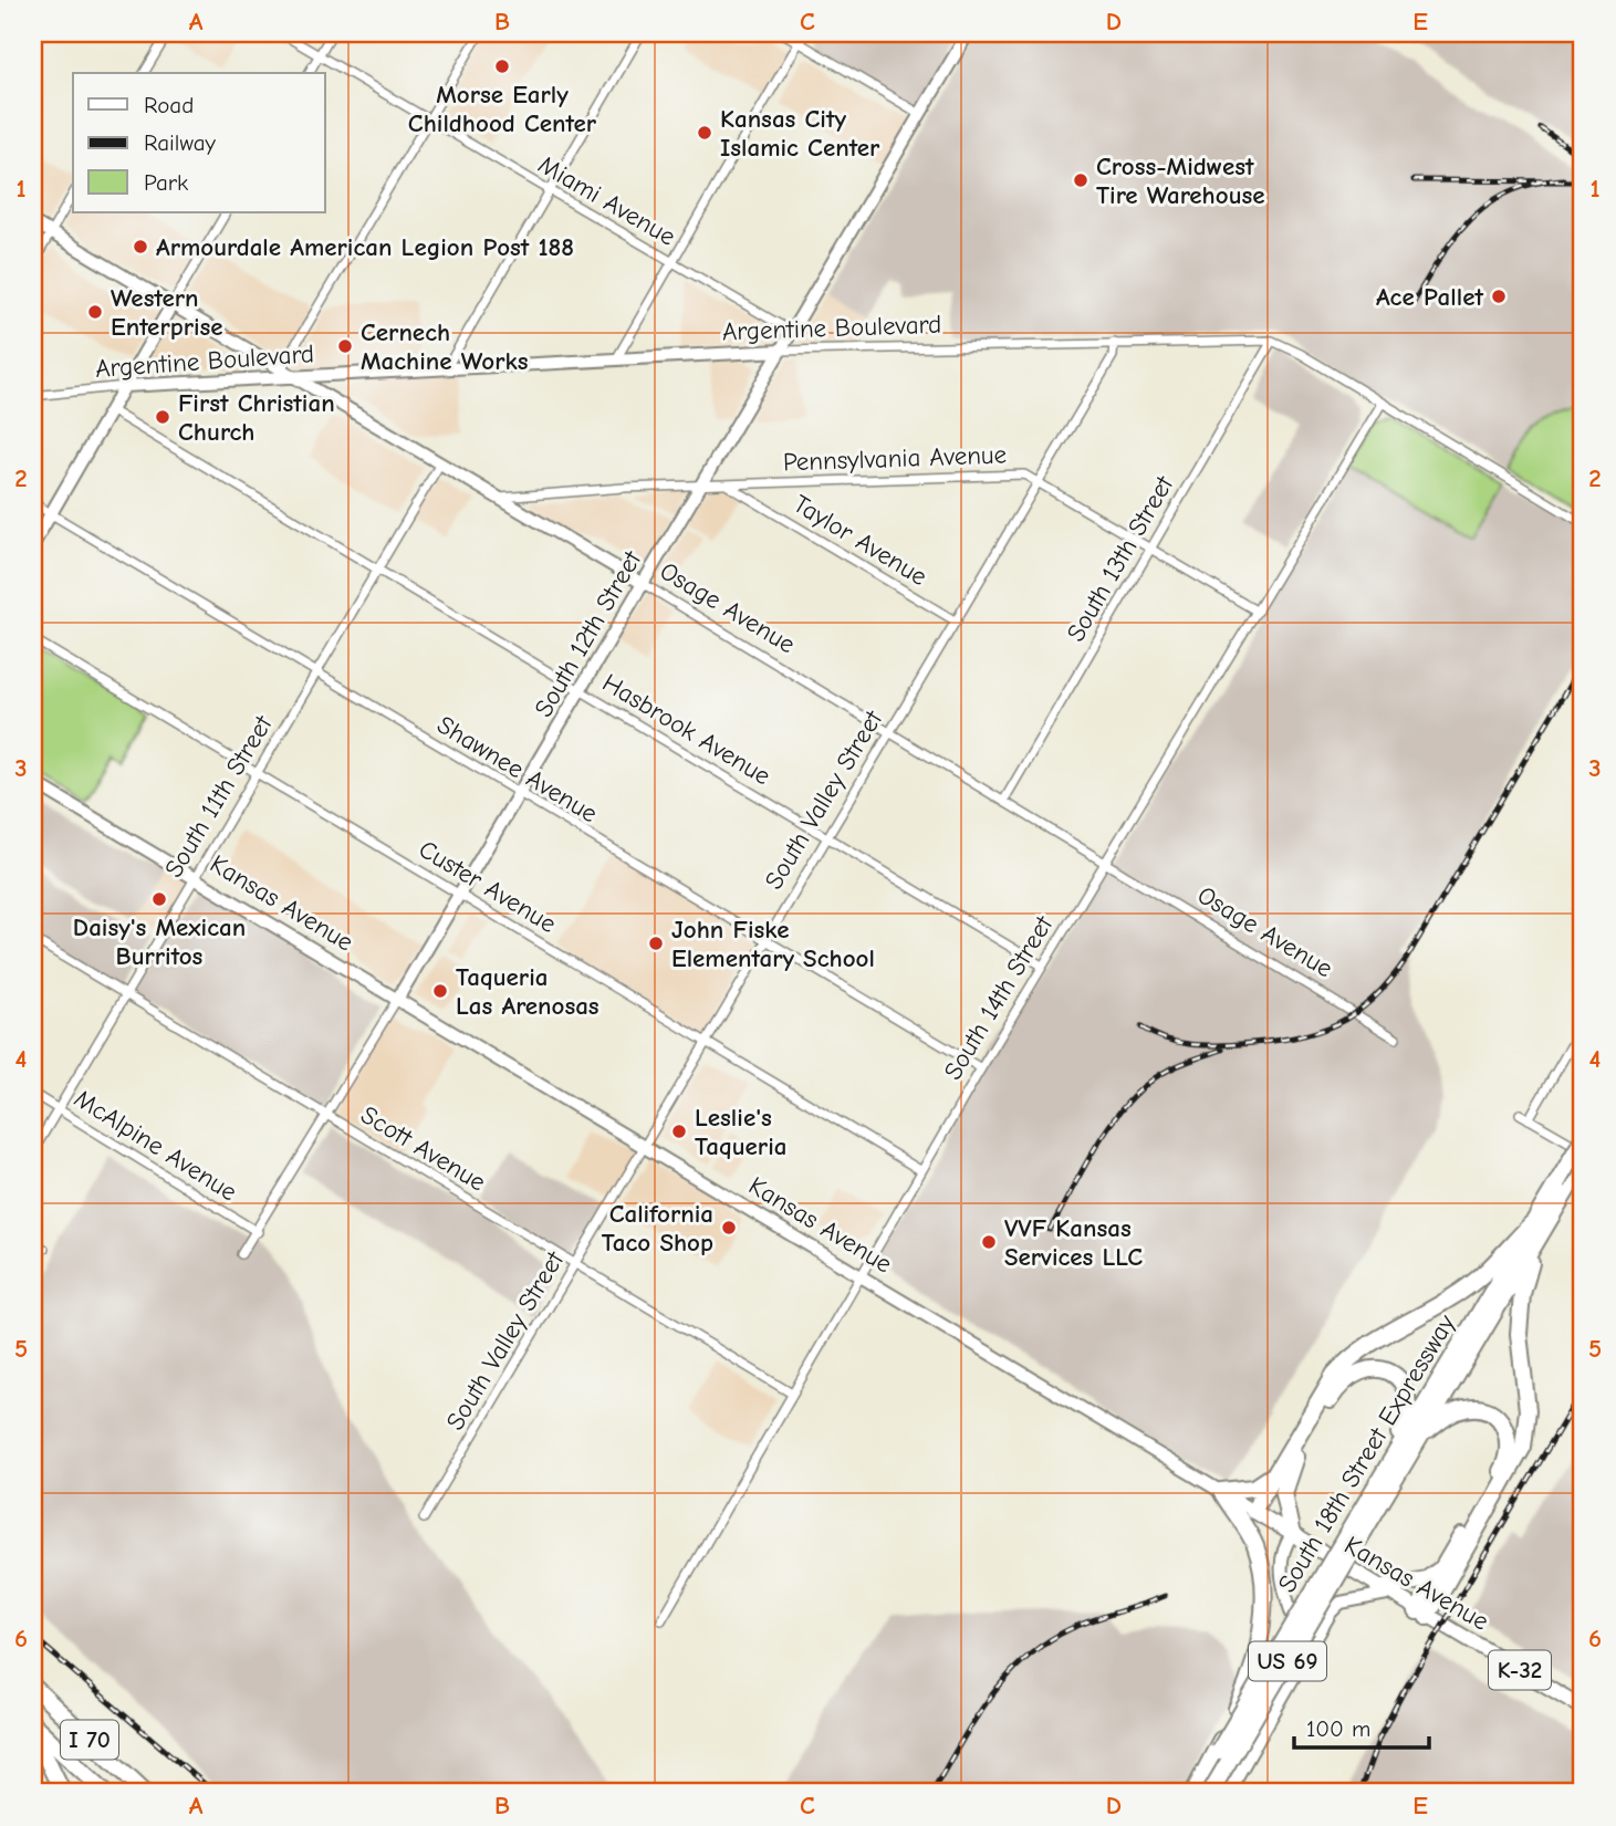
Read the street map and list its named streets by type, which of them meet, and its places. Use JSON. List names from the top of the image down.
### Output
{
  "streets": {
    "highway": ["South 18th Street Expressway", "US 69", "I 70"],
    "main road": ["Kansas Avenue", "K-32"],
    "street": [
      "Miami Avenue",
      "Argentine Boulevard",
      "Pennsylvania Avenue",
      "Taylor Avenue",
      "South 13th Street",
      "Osage Avenue",
      "South 12th Street",
      "Hasbrook Avenue",
      "Shawnee Avenue",
      "South 11th Street",
      "South Valley Street",
      "Custer Avenue",
      "South 14th Street",
      "McAlpine Avenue",
      "Scott Avenue"
    ]
  },
  "crossings": [
    ["Miami Avenue", "South 12th Street"],
    ["Argentine Boulevard", "South 13th Street"],
    ["Argentine Boulevard", "Osage Avenue"],
    ["Argentine Boulevard", "South 12th Street"],
    ["Argentine Boulevard", "South Valley Street"],
    ["Argentine Boulevard", "South 14th Street"],
    ["Pennsylvania Avenue", "Taylor Avenue"],
    ["Pennsylvania Avenue", "South 13th Street"],
    ["Pennsylvania Avenue", "South Valley Street"],
    ["Pennsylvania Avenue", "South 14th Street"],
    ["Taylor Avenue", "South Valley Street"],
    ["South 13th Street", "Osage Avenue"],
    ["Osage Avenue", "South 12th Street"],
    ["Osage Avenue", "South 11th Street"],
    ["Osage Avenue", "South Valley Street"],
    ["Osage Avenue", "South 14th Street"],
    ["South 12th Street", "Hasbrook Avenue"],
    ["South 12th Street", "Shawnee Avenue"],
    ["South 12th Street", "Custer Avenue"],
    ["South 12th Street", "Kansas Avenue"],
    ["South 12th Street", "McAlpine Avenue"],
    ["South 12th Street", "Scott Avenue"],
    ["Hasbrook Avenue", "South 11th Street"],
    ["Hasbrook Avenue", "South Valley Street"],
    ["Hasbrook Avenue", "South 14th Street"],
    ["Shawnee Avenue", "South 11th Street"],
    ["Shawnee Avenue", "South Valley Street"],
    ["Shawnee Avenue", "South 14th Street"],
    ["South 11th Street", "Custer Avenue"],
    ["South 11th Street", "Kansas Avenue"],
    ["South 11th Street", "McAlpine Avenue"],
    ["South 11th Street", "Scott Avenue"],
    ["South Valley Street", "Custer Avenue"],
    ["South Valley Street", "Kansas Avenue"],
    ["South Valley Street", "Scott Avenue"],
    ["Custer Avenue", "South 14th Street"],
    ["Kansas Avenue", "South 14th Street"],
    ["South 14th Street", "Scott Avenue"]
  ],
  "places": [
    "Morse Early Childhood Center",
    "Kansas City Islamic Center",
    "Cross-Midwest Tire Warehouse",
    "Armourdale American Legion Post 188",
    "Ace Pallet",
    "Western Enterprise",
    "Cernech Machine Works",
    "First Christian Church",
    "Daisy's Mexican Burritos",
    "John Fiske Elementary School",
    "Taqueria Las Arenosas",
    "Leslie's Taqueria",
    "California Taco Shop",
    "VVF Kansas Services LLC"
  ],
  "legend": ["Road", "Railway", "Park"],
  "scale_bar": "100 m",
  "grid": {
    "columns": [
      "A",
      "B",
      "C",
      "D",
      "E"
    ],
    "rows": [
      "1",
      "2",
      "3",
      "4",
      "5",
      "6"
    ]
  }
}
